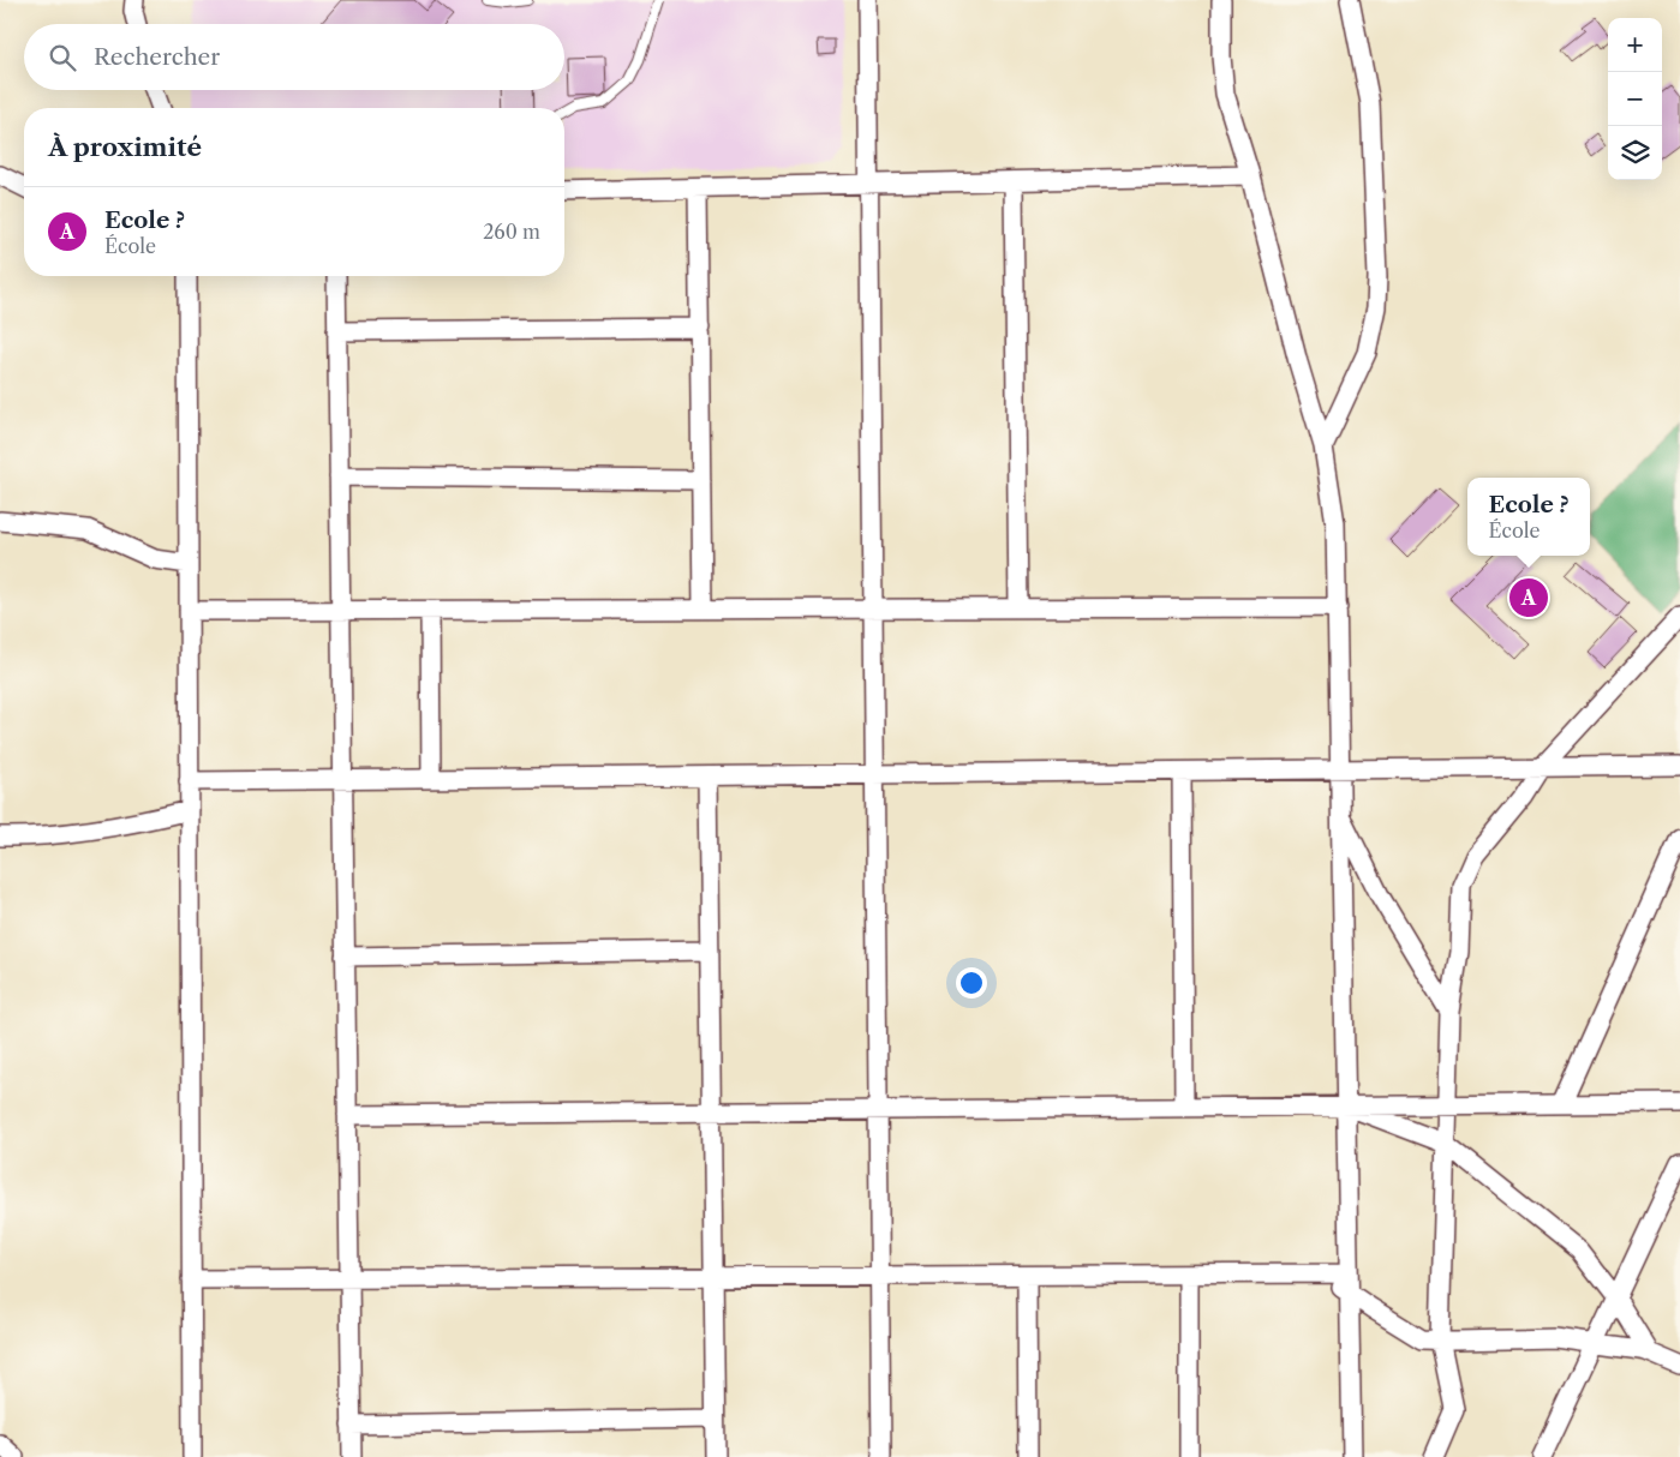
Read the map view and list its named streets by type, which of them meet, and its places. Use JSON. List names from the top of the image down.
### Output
{
  "page": {
    "map_buttons": ["+", "−"],
    "search": "Rechercher",
    "heading": "À proximité",
    "list": [
      {
        "mark": "A",
        "name": "Ecole ?",
        "note": "École",
        "value": "260 m"
      }
    ],
    "popup": ["Ecole ?", "École"],
    "pins": "A"
  }
}
